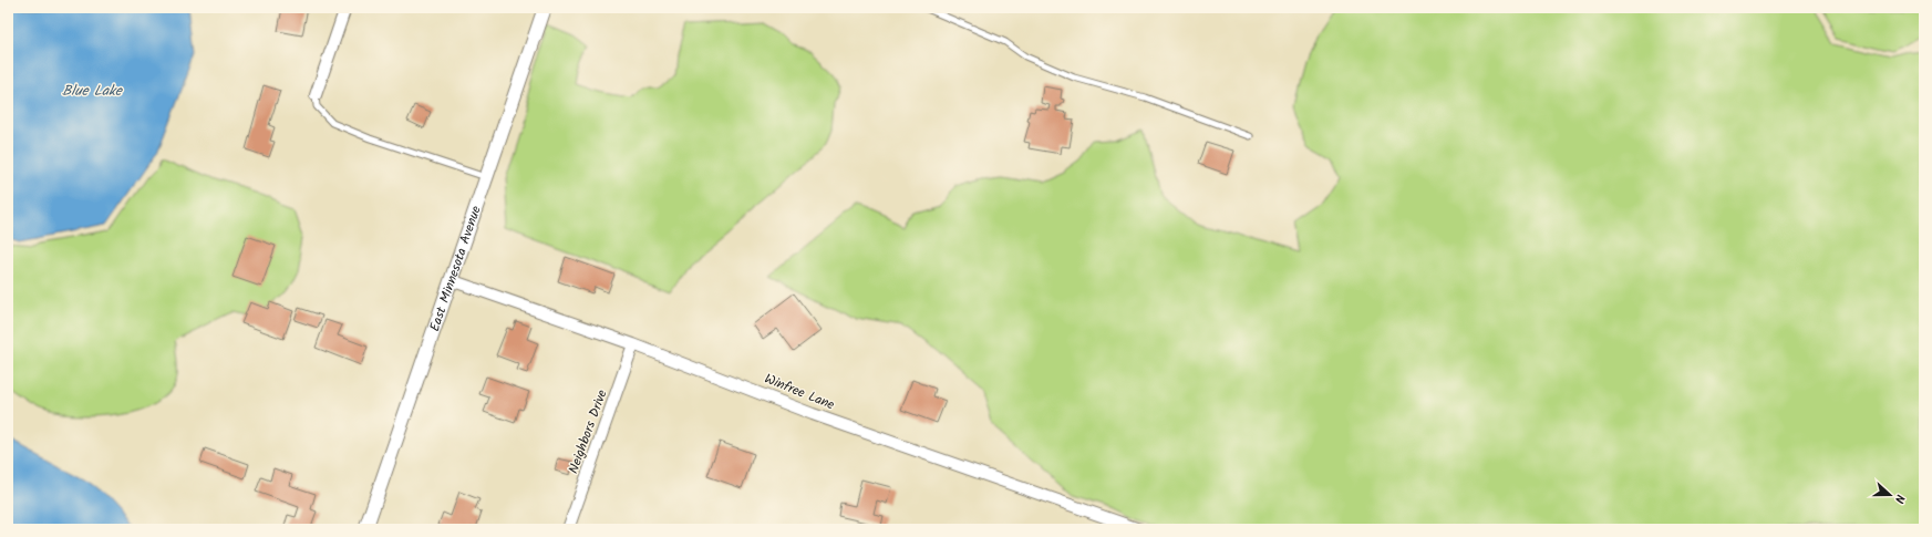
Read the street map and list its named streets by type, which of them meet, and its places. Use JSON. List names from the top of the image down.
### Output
{
  "streets": {
    "street": ["East Minnesota Avenue", "Winfree Lane", "Neighbors Drive"]
  },
  "crossings": [
    ["East Minnesota Avenue", "Winfree Lane"],
    ["Winfree Lane", "Neighbors Drive"]
  ],
  "water": ["Blue Lake"],
  "north": "right"
}
